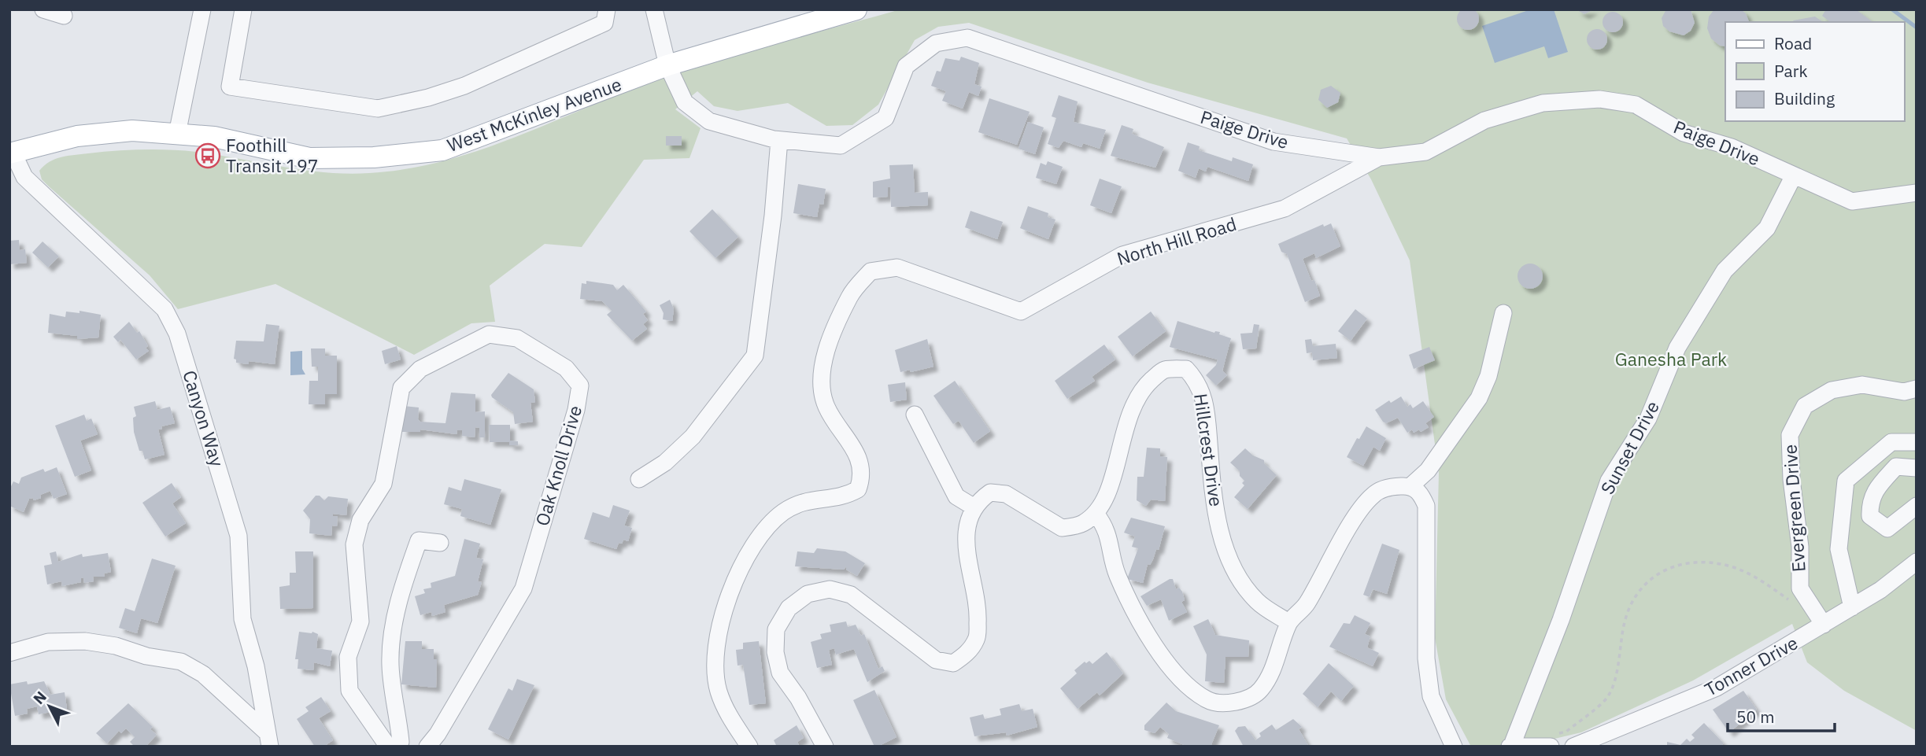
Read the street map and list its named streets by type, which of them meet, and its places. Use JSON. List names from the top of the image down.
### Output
{
  "streets": {
    "main road": ["West McKinley Avenue"],
    "street": [
      "Paige Drive",
      "North Hill Road",
      "Canyon Way",
      "Sunset Drive",
      "Hillcrest Drive",
      "Oak Knoll Drive",
      "Evergreen Drive",
      "Tonner Drive"
    ]
  },
  "crossings": [
    ["West McKinley Avenue", "Paige Drive"],
    ["West McKinley Avenue", "Canyon Way"],
    ["Paige Drive", "North Hill Road"],
    ["Paige Drive", "Sunset Drive"],
    ["Evergreen Drive", "Tonner Drive"]
  ],
  "parks": ["Ganesha Park"],
  "places": {
    "bus stop": ["Foothill Transit 197"]
  },
  "legend": ["Road", "Park", "Building"],
  "scale_bar": "50 m",
  "north": "top left"
}
